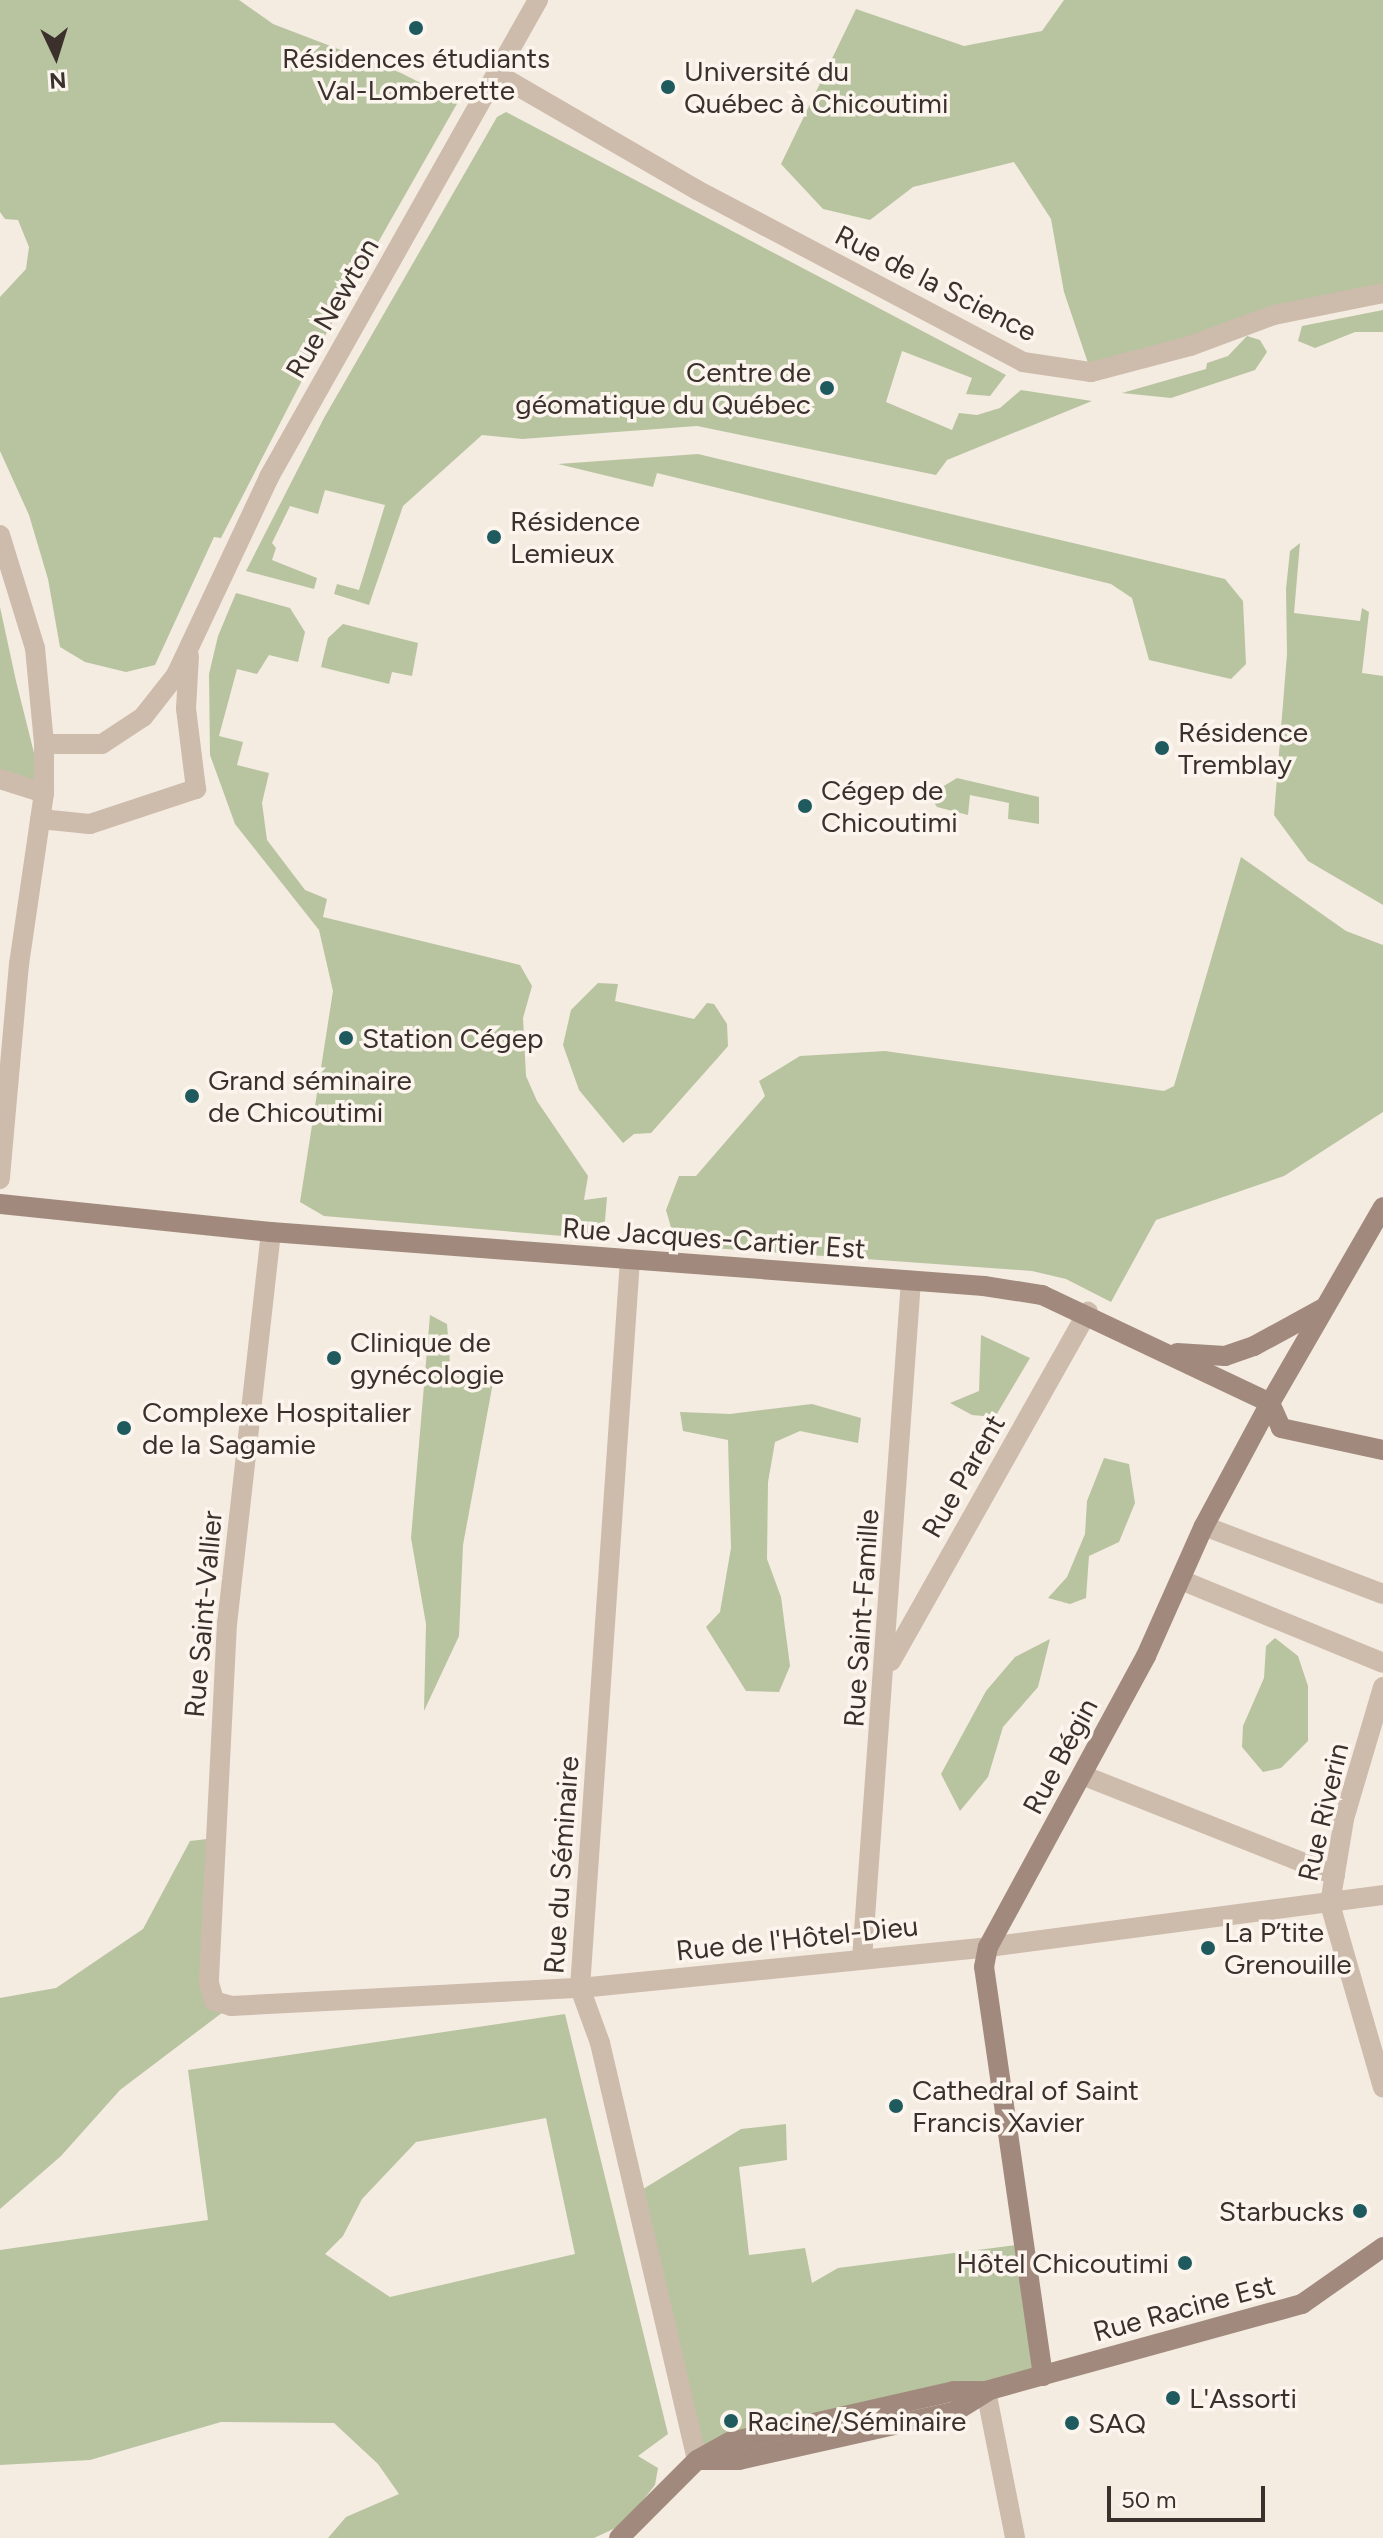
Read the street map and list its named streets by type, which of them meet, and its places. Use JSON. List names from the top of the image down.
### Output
{
  "streets": {
    "street": [
      "Rue de la Science",
      "Rue Newton",
      "Rue Jacques-Cartier Est",
      "Rue Parent",
      "Rue Saint-Vallier",
      "Rue Saint-Famille",
      "Rue Bégin",
      "Rue Riverin",
      "Rue du Séminaire",
      "Rue de l'Hôtel-Dieu",
      "Rue Racine Est"
    ]
  },
  "crossings": [
    ["Rue de la Science", "Rue Newton"],
    ["Rue Jacques-Cartier Est", "Rue Parent"],
    ["Rue Jacques-Cartier Est", "Rue Saint-Vallier"],
    ["Rue Jacques-Cartier Est", "Rue Saint-Famille"],
    ["Rue Jacques-Cartier Est", "Rue Bégin"],
    ["Rue Jacques-Cartier Est", "Rue du Séminaire"],
    ["Rue Parent", "Rue Saint-Famille"],
    ["Rue Saint-Vallier", "Rue de l'Hôtel-Dieu"],
    ["Rue Saint-Famille", "Rue de l'Hôtel-Dieu"],
    ["Rue Bégin", "Rue de l'Hôtel-Dieu"],
    ["Rue Bégin", "Rue Racine Est"],
    ["Rue Riverin", "Rue de l'Hôtel-Dieu"],
    ["Rue du Séminaire", "Rue de l'Hôtel-Dieu"],
    ["Rue du Séminaire", "Rue Racine Est"]
  ],
  "places": [
    "Résidences étudiants Val-Lomberette",
    "Université du Québec à Chicoutimi",
    "Centre de géomatique du Québec",
    "Résidence Lemieux",
    "Résidence Tremblay",
    "Cégep de Chicoutimi",
    "Station Cégep",
    "Grand séminaire de Chicoutimi",
    "Clinique de gynécologie",
    "Complexe Hospitalier de la Sagamie",
    "La P’tite Grenouille",
    "Cathedral of Saint Francis Xavier",
    "Starbucks",
    "Hôtel Chicoutimi",
    "L'Assorti",
    "Racine/Séminaire",
    "SAQ"
  ],
  "scale_bar": "50 m",
  "north": "bottom"
}
